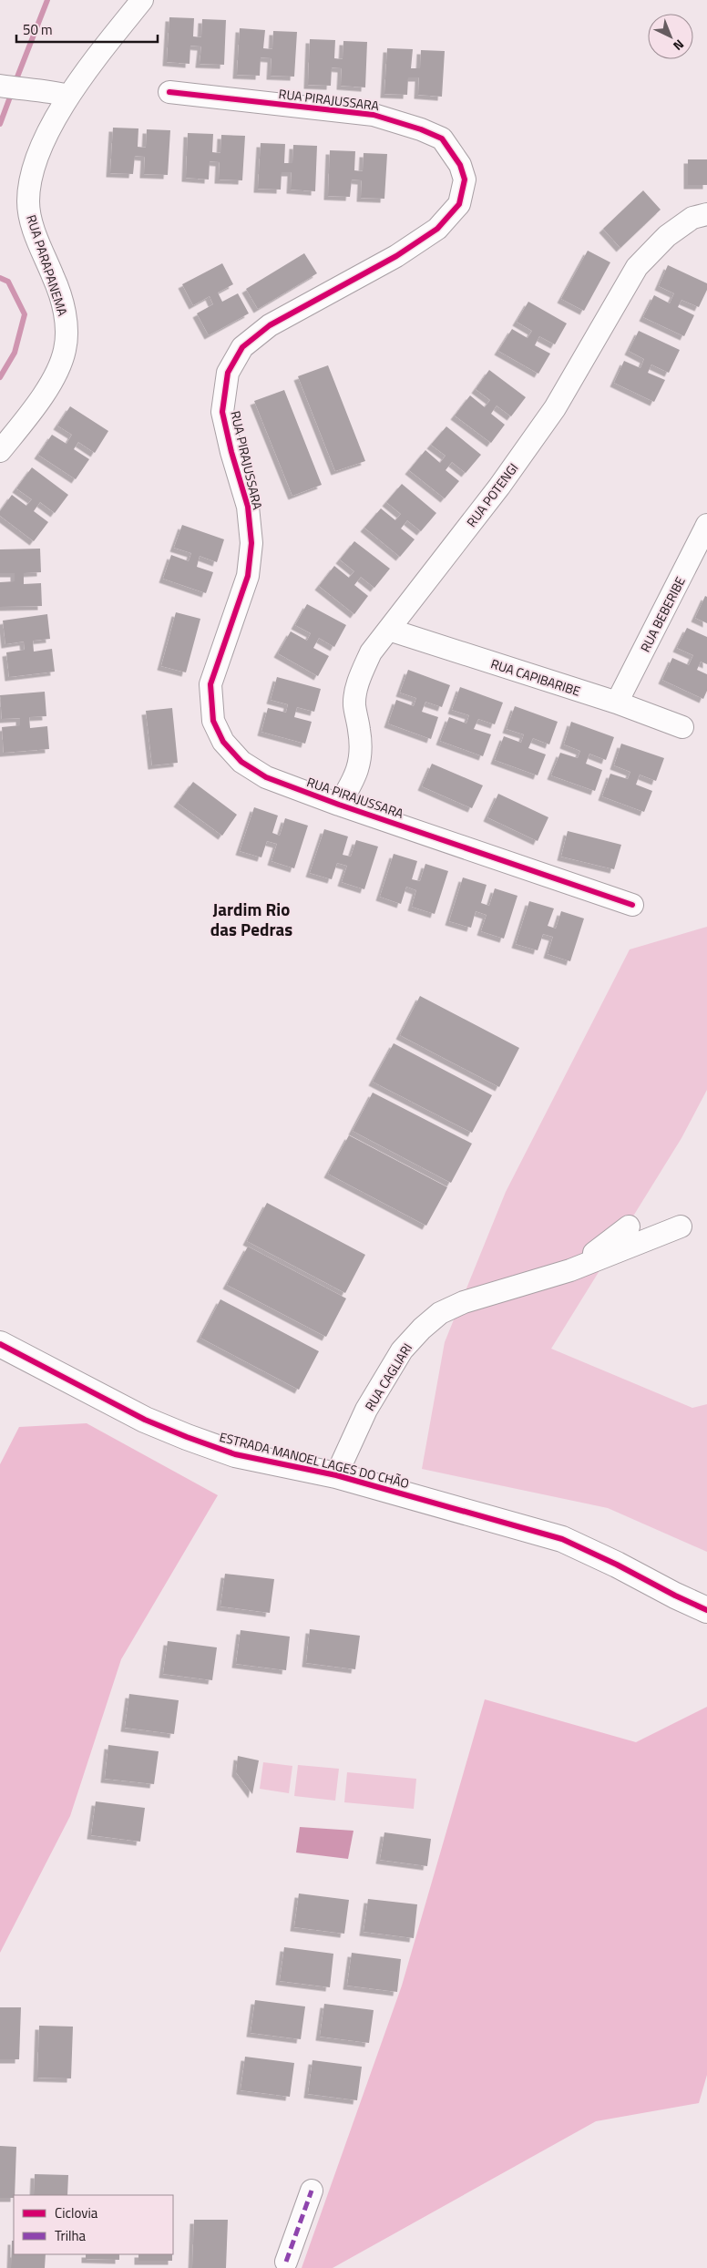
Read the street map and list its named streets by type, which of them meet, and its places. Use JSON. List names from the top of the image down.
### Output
{
  "streets": {
    "street": [
      "RUA PIRAJUSSARA",
      "RUA PARAPANEMA",
      "RUA POTENGI",
      "RUA BEBERIBE",
      "RUA CAPIBARIBE",
      "RUA CAGLIARI",
      "ESTRADA MANOEL LAGES DO CHÃO"
    ]
  },
  "crossings": [
    ["RUA PIRAJUSSARA", "RUA POTENGI"],
    ["RUA POTENGI", "RUA CAPIBARIBE"],
    ["RUA BEBERIBE", "RUA CAPIBARIBE"],
    ["RUA CAGLIARI", "ESTRADA MANOEL LAGES DO CHÃO"]
  ],
  "districts": ["Jardim Rio das Pedras"],
  "legend": ["Ciclovia", "Trilha"],
  "scale_bar": "50 m",
  "north": "bottom right"
}
